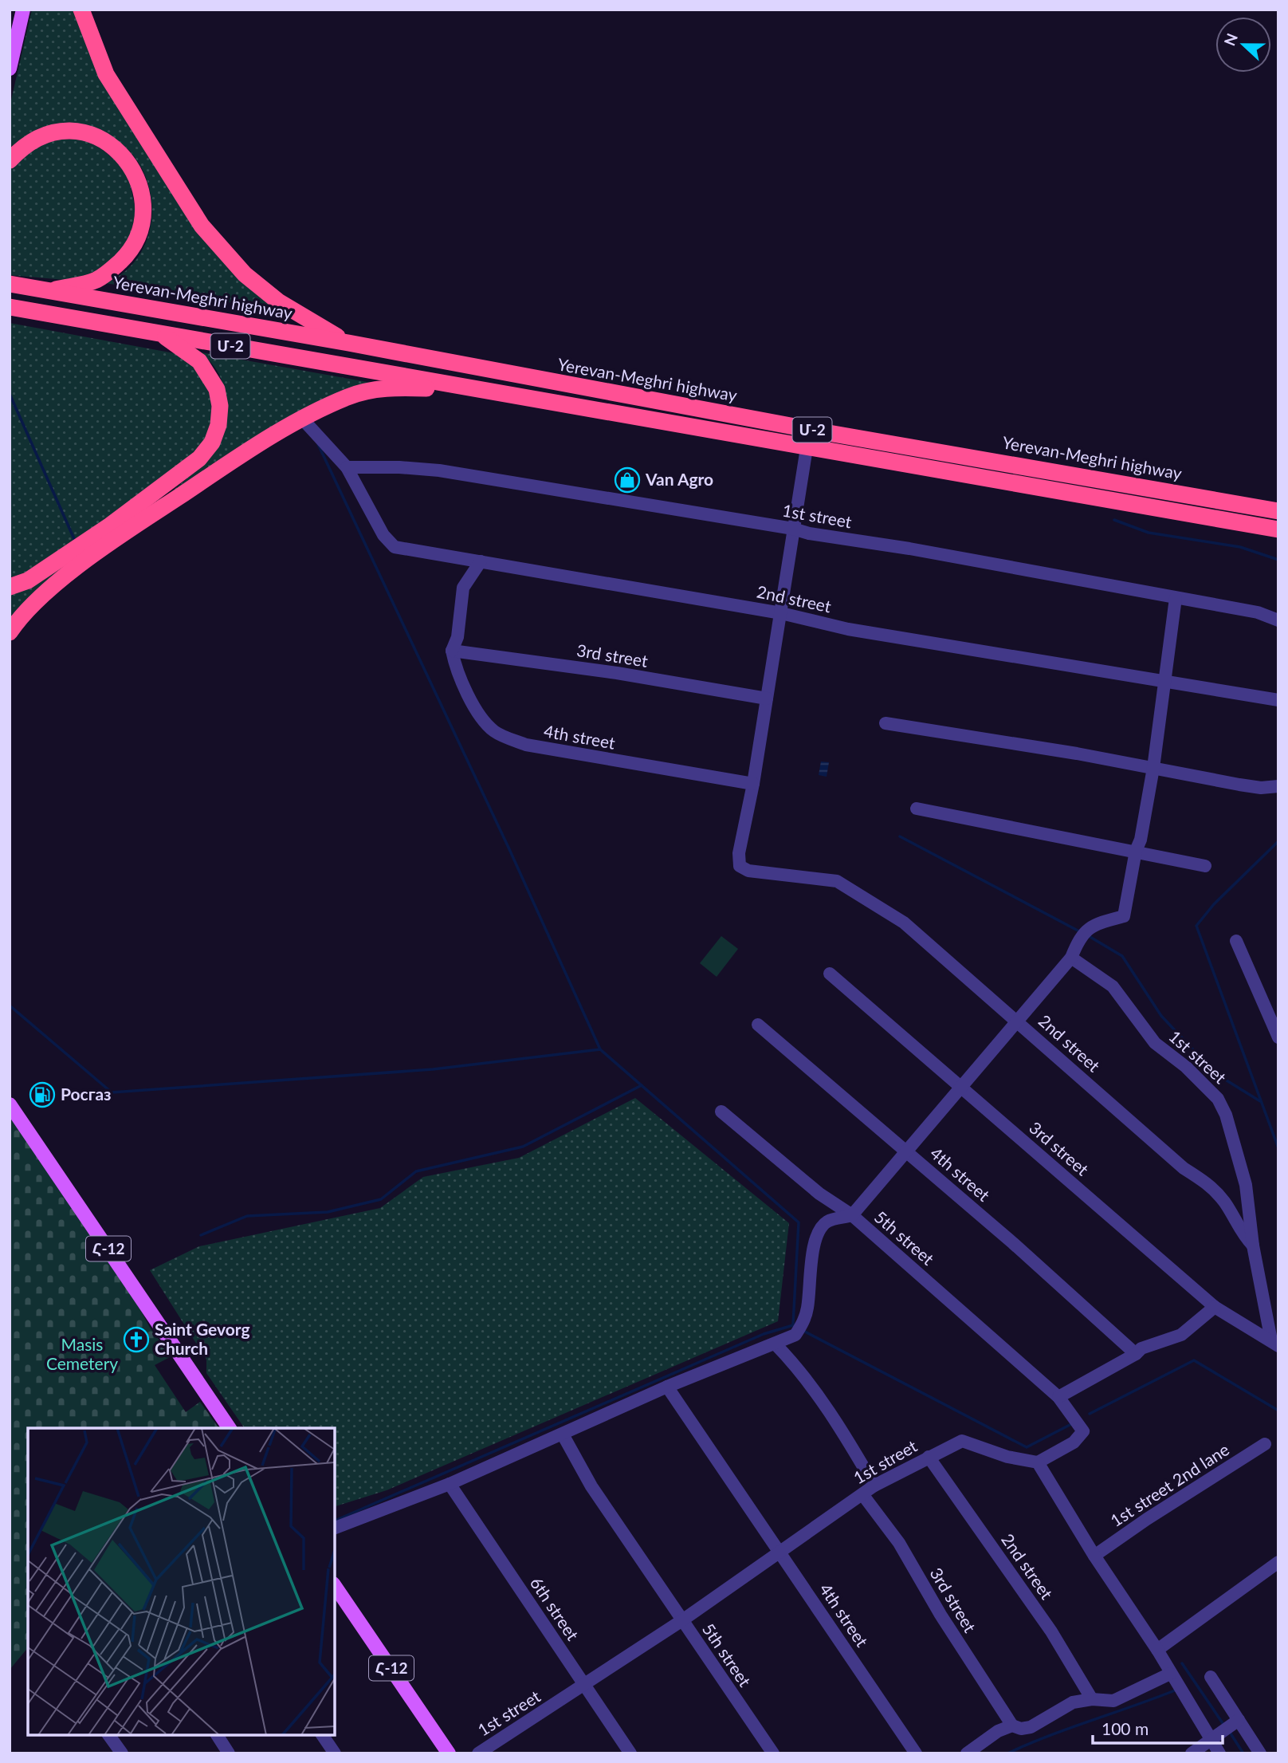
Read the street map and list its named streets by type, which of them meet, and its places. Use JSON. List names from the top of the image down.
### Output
{
  "streets": {
    "highway": ["Yerevan-Meghri highway", "Մ-2"],
    "main road": ["Հ-12"],
    "street": [
      "1st street",
      "2nd street",
      "3rd street",
      "4th street",
      "5th street",
      "1st street 2nd lane",
      "6th street"
    ]
  },
  "crossings": [
    ["1st street", "2nd street"],
    ["1st street", "3rd street"],
    ["1st street", "4th street"],
    ["1st street", "5th street"],
    ["1st street", "6th street"],
    ["2nd street", "3rd street"],
    ["2nd street", "4th street"],
    ["3rd street", "4th street"]
  ],
  "parks": ["Masis Cemetery"],
  "places": {
    "shop": ["Van Agro"],
    "fuel station": ["Росгаз"],
    "church": ["Saint Gevorg Church"]
  },
  "scale_bar": "100 m",
  "north": "left"
}
